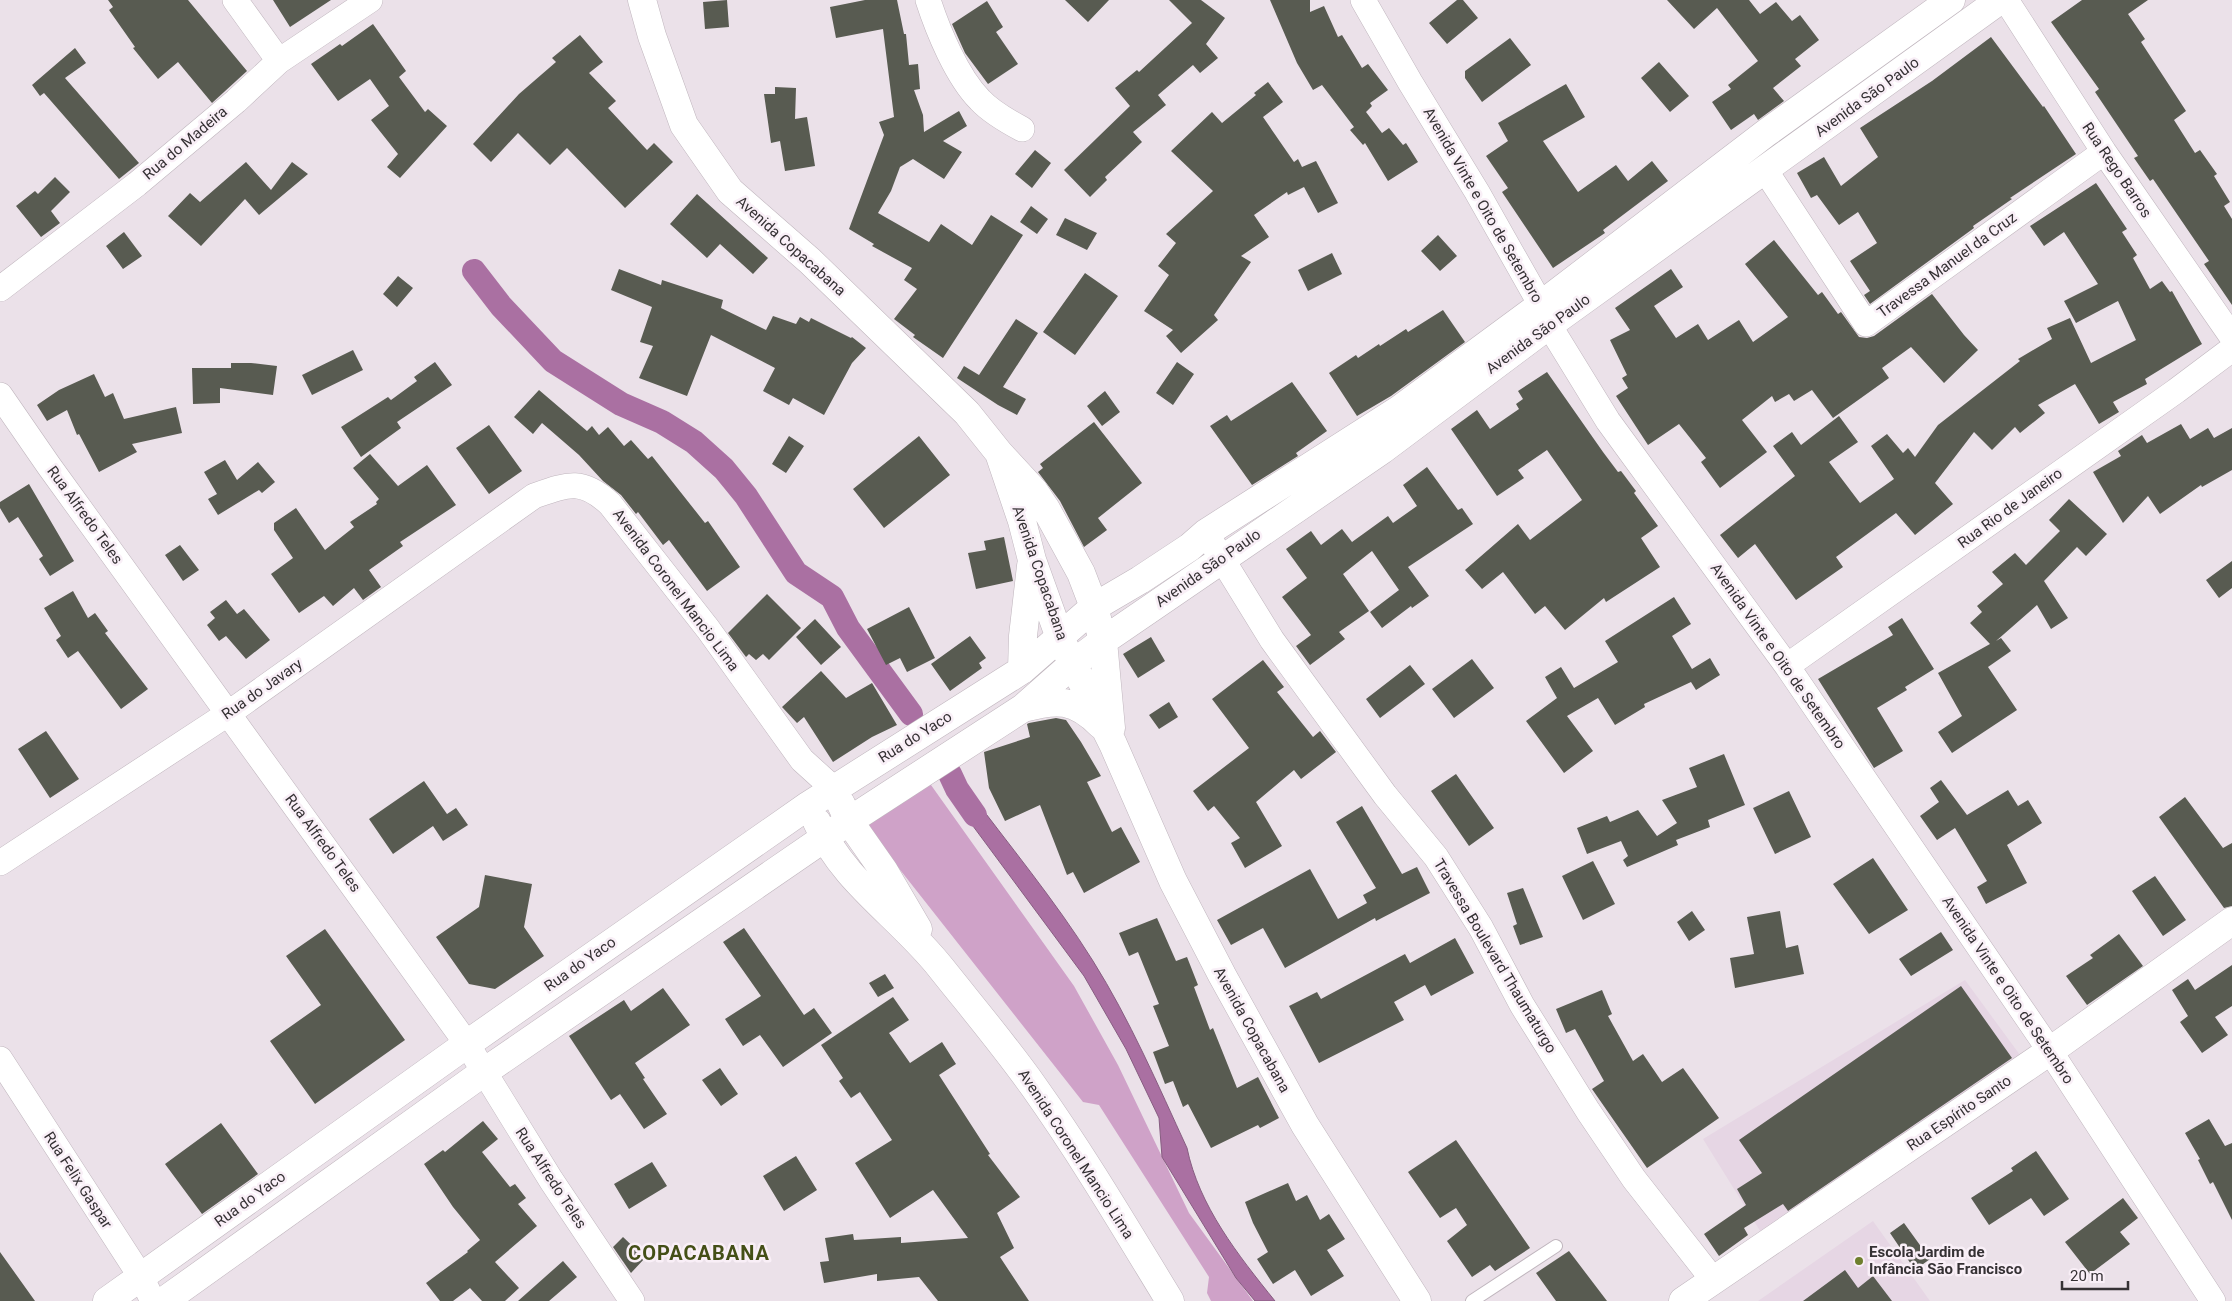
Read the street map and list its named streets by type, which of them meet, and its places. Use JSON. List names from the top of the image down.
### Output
{
  "streets": {
    "street": [
      "Avenida São Paulo",
      "Rua do Madeira",
      "Rua Rego Barros",
      "Avenida Vinte e Oito de Setembro",
      "Avenida Copacabana",
      "Travessa Manuel da Cruz",
      "Rua Rio de Janeiro",
      "Rua Alfredo Teles",
      "Avenida Coronel Mancio Lima",
      "Rua do Javary",
      "Rua do Yaco",
      "Travessa Boulevard Thaumaturgo",
      "Rua Espírito Santo",
      "Rua Felix Gaspar"
    ]
  },
  "crossings": [
    ["Avenida São Paulo", "Avenida Vinte e Oito de Setembro"],
    ["Avenida São Paulo", "Avenida Copacabana"],
    ["Avenida São Paulo", "Travessa Manuel da Cruz"],
    ["Avenida São Paulo", "Rua do Yaco"],
    ["Avenida São Paulo", "Travessa Boulevard Thaumaturgo"],
    ["Rua Rego Barros", "Travessa Manuel da Cruz"],
    ["Avenida Vinte e Oito de Setembro", "Rua Rio de Janeiro"],
    ["Avenida Vinte e Oito de Setembro", "Rua Espírito Santo"],
    ["Avenida Copacabana", "Rua do Yaco"],
    ["Rua Alfredo Teles", "Rua do Javary"],
    ["Rua Alfredo Teles", "Rua do Yaco"],
    ["Avenida Coronel Mancio Lima", "Rua do Javary"],
    ["Avenida Coronel Mancio Lima", "Rua do Yaco"],
    ["Rua do Yaco", "Rua Felix Gaspar"],
    ["Travessa Boulevard Thaumaturgo", "Rua Espírito Santo"]
  ],
  "districts": ["COPACABANA"],
  "places": ["Escola Jardim de Infância São Francisco"],
  "scale_bar": "20 m"
}
